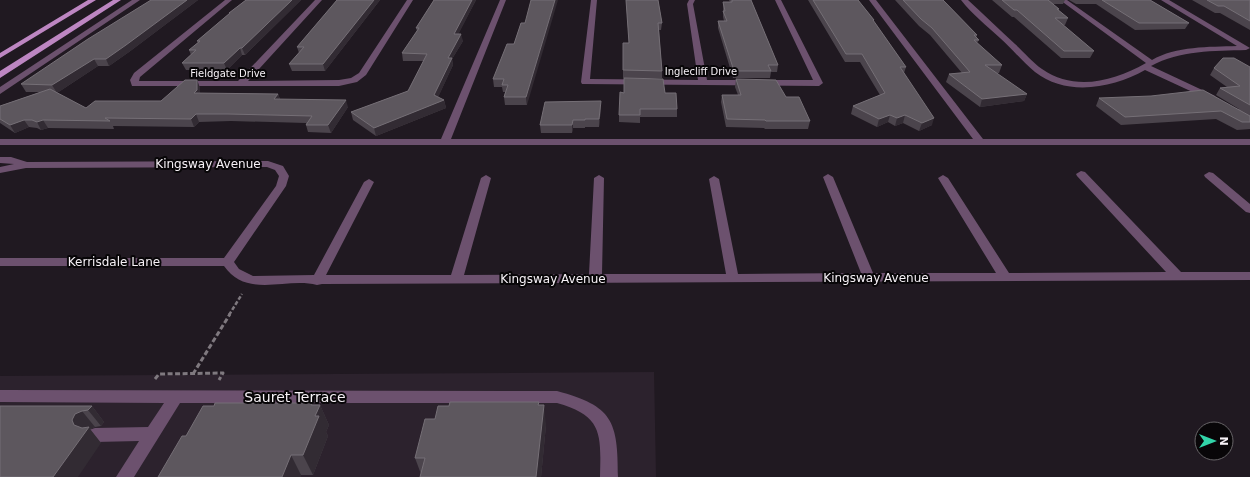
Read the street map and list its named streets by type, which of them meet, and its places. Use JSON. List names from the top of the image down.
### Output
{
  "streets": {
    "street": [
      "Inglecliff Drive",
      "Fieldgate Drive",
      "Kingsway Avenue",
      "Kerrisdale Lane",
      "Sauret Terrace"
    ]
  },
  "crossings": [
    ["Kingsway Avenue", "Kerrisdale Lane"]
  ],
  "north": "right"
}
